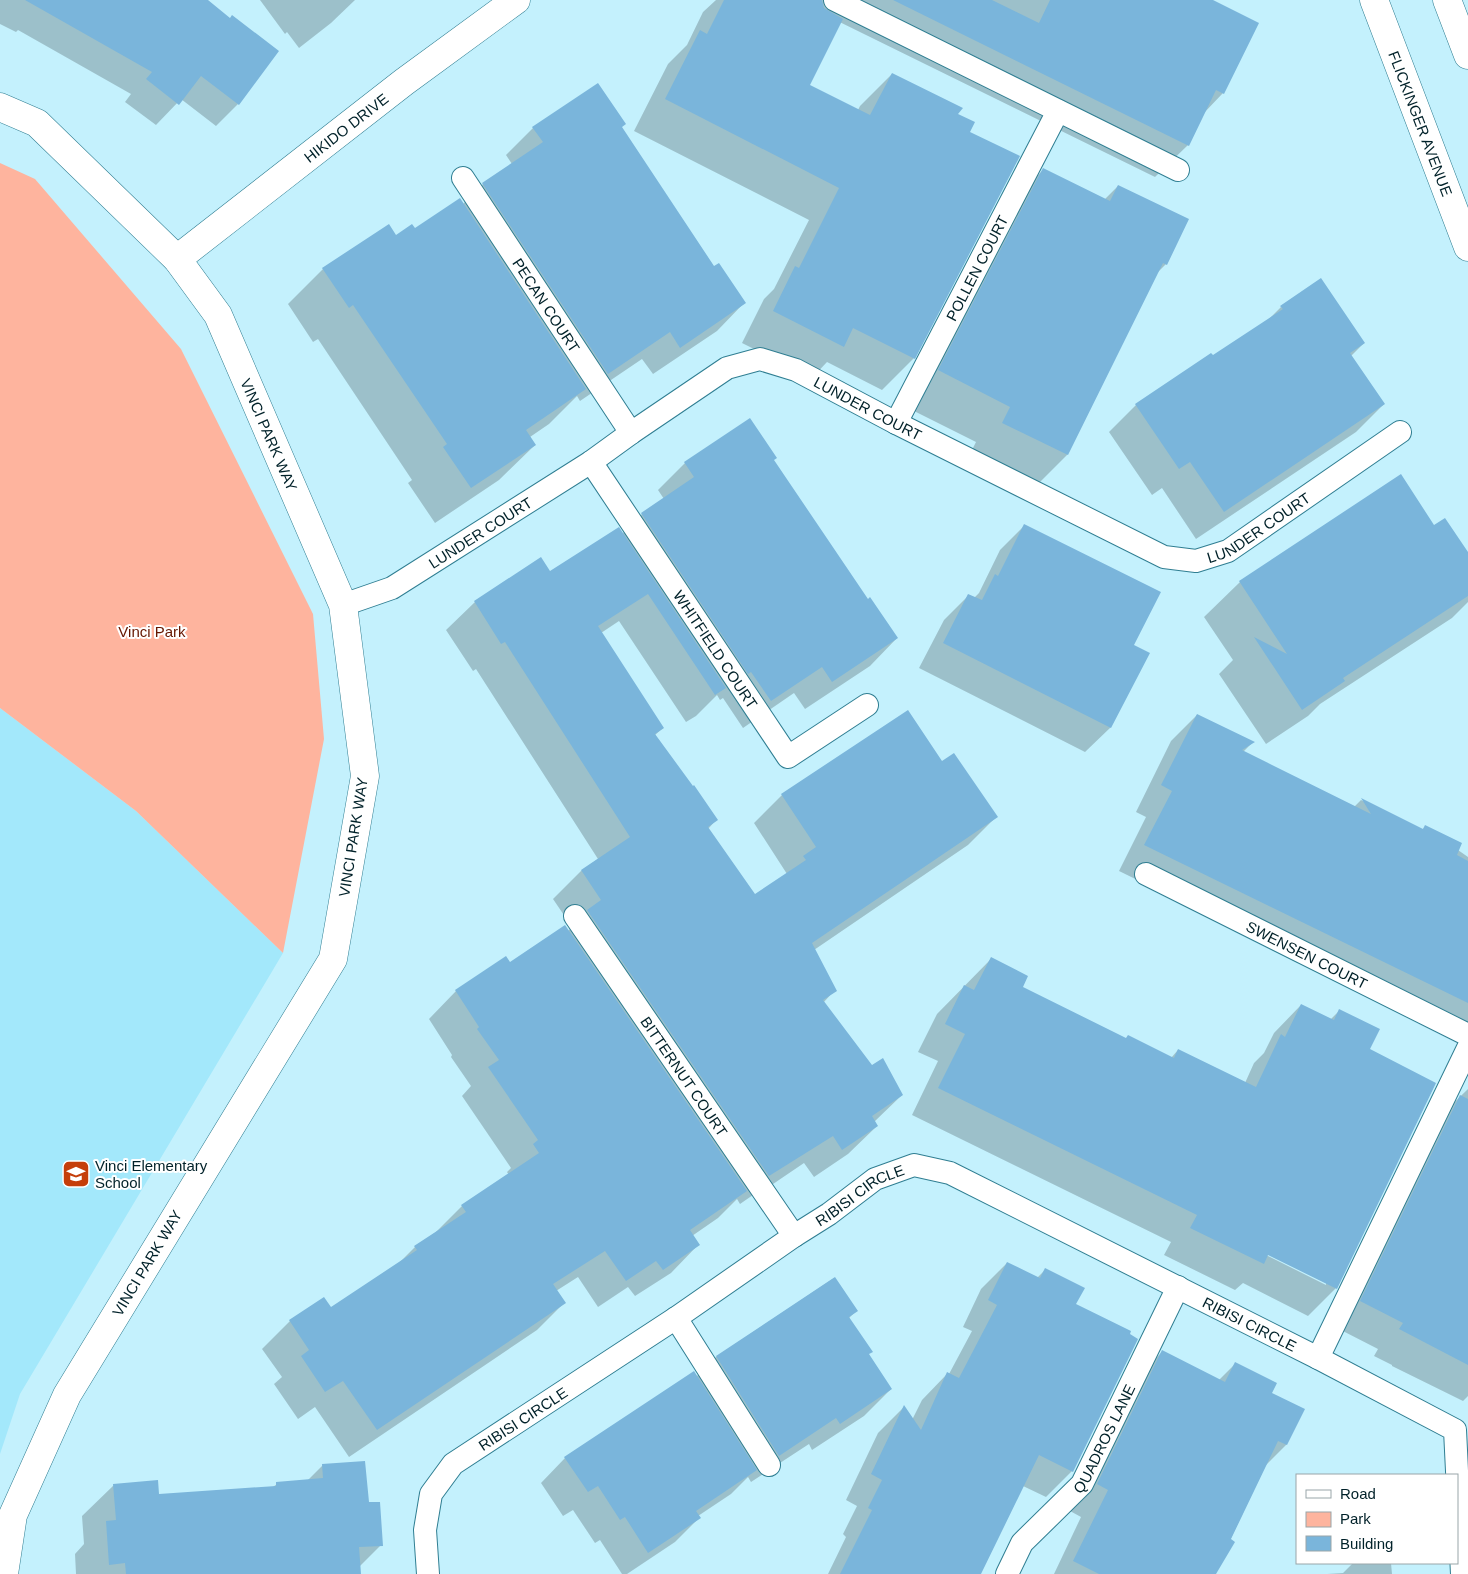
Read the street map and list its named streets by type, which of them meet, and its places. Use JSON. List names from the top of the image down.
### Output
{
  "streets": {
    "street": ["FLICKINGER AVENUE", "HIKIDO DRIVE", "VINCI PARK WAY"],
    "lane": [
      "POLLEN COURT",
      "PECAN COURT",
      "LUNDER COURT",
      "WHITFIELD COURT",
      "SWENSEN COURT",
      "BITTERNUT COURT",
      "RIBISI CIRCLE",
      "QUADROS LANE"
    ]
  },
  "crossings": [
    ["HIKIDO DRIVE", "VINCI PARK WAY"],
    ["POLLEN COURT", "LUNDER COURT"],
    ["PECAN COURT", "LUNDER COURT"],
    ["LUNDER COURT", "VINCI PARK WAY"],
    ["LUNDER COURT", "WHITFIELD COURT"],
    ["BITTERNUT COURT", "RIBISI CIRCLE"],
    ["RIBISI CIRCLE", "QUADROS LANE"]
  ],
  "parks": ["Vinci Park"],
  "places": {
    "school or university": ["Vinci Elementary School"]
  },
  "legend": ["Road", "Park", "Building"]
}
